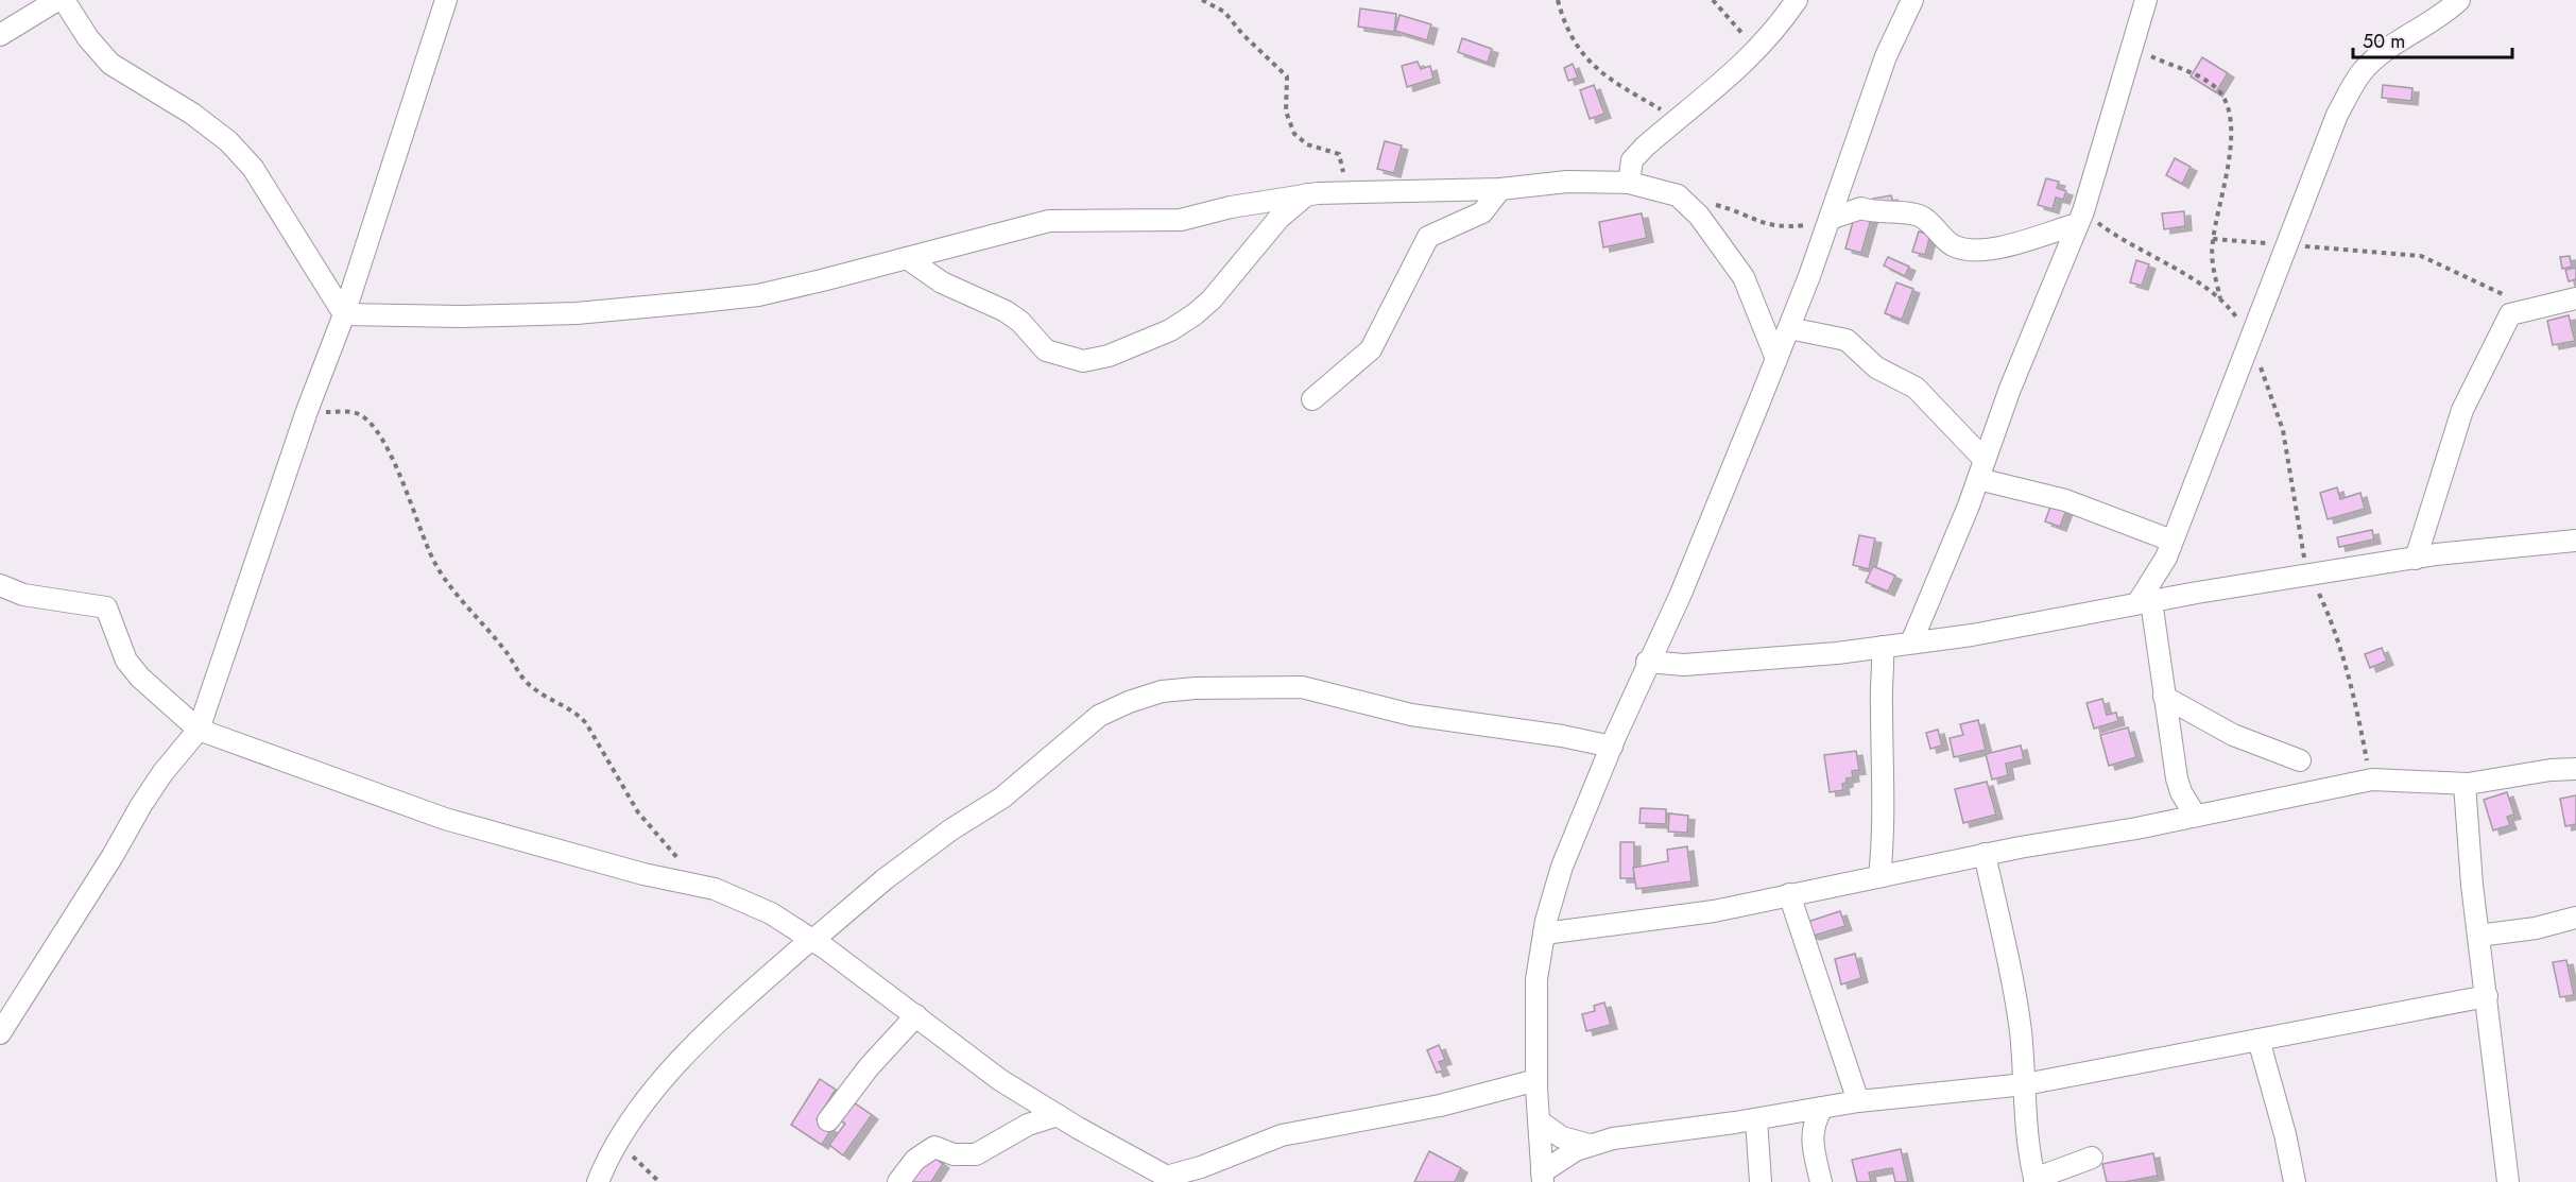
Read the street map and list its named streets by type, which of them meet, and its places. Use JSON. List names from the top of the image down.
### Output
{
  "scale_bar": "50 m"
}
